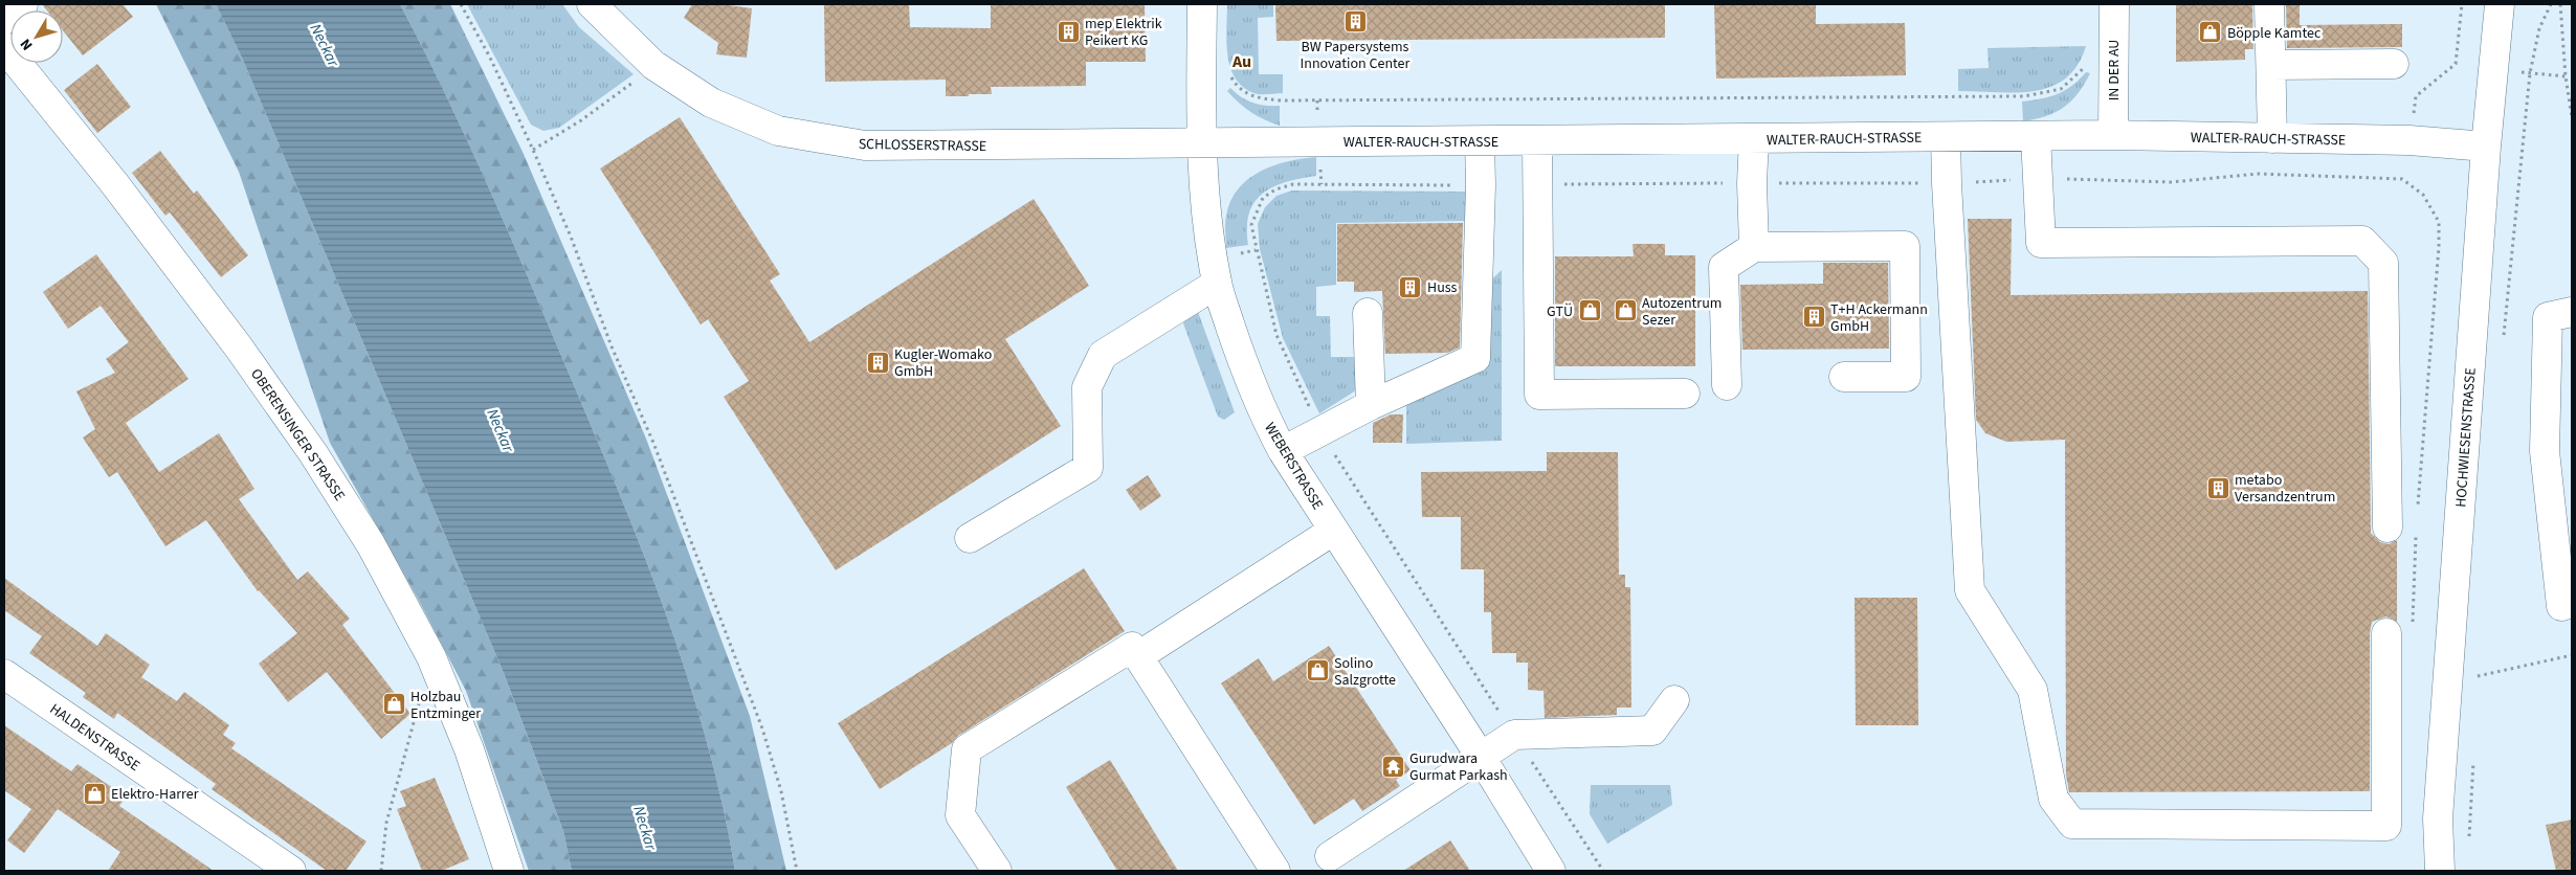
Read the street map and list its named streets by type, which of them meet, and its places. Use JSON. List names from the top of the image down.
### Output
{
  "streets": {
    "street": [
      "IN DER AU",
      "WALTER-RAUCH-STRASSE",
      "SCHLOSSERSTRASSE",
      "OBERENSINGER STRASSE",
      "HOCHWIESENSTRASSE",
      "WEBERSTRASSE",
      "HALDENSTRASSE"
    ]
  },
  "crossings": [
    ["IN DER AU", "WALTER-RAUCH-STRASSE"],
    ["WALTER-RAUCH-STRASSE", "SCHLOSSERSTRASSE"],
    ["WALTER-RAUCH-STRASSE", "HOCHWIESENSTRASSE"],
    ["WALTER-RAUCH-STRASSE", "WEBERSTRASSE"],
    ["SCHLOSSERSTRASSE", "WEBERSTRASSE"]
  ],
  "districts": ["Au"],
  "water": ["Neckar"],
  "places": {
    "building": [
      "BW Papersystems Innovation Center",
      "mep Elektrik Peikert KG",
      "Huss",
      "T+H Ackermann GmbH",
      "Kugler-Womako GmbH",
      "metabo Versandzentrum"
    ],
    "shop": [
      "Böpple Kamtec",
      "GTÜ",
      "Autozentrum Sezer",
      "Solino Salzgrotte",
      "Holzbau Entzminger",
      "Elektro-Harrer"
    ],
    "temple": ["Gurudwara Gurmat Parkash"]
  },
  "north": "bottom left"
}
